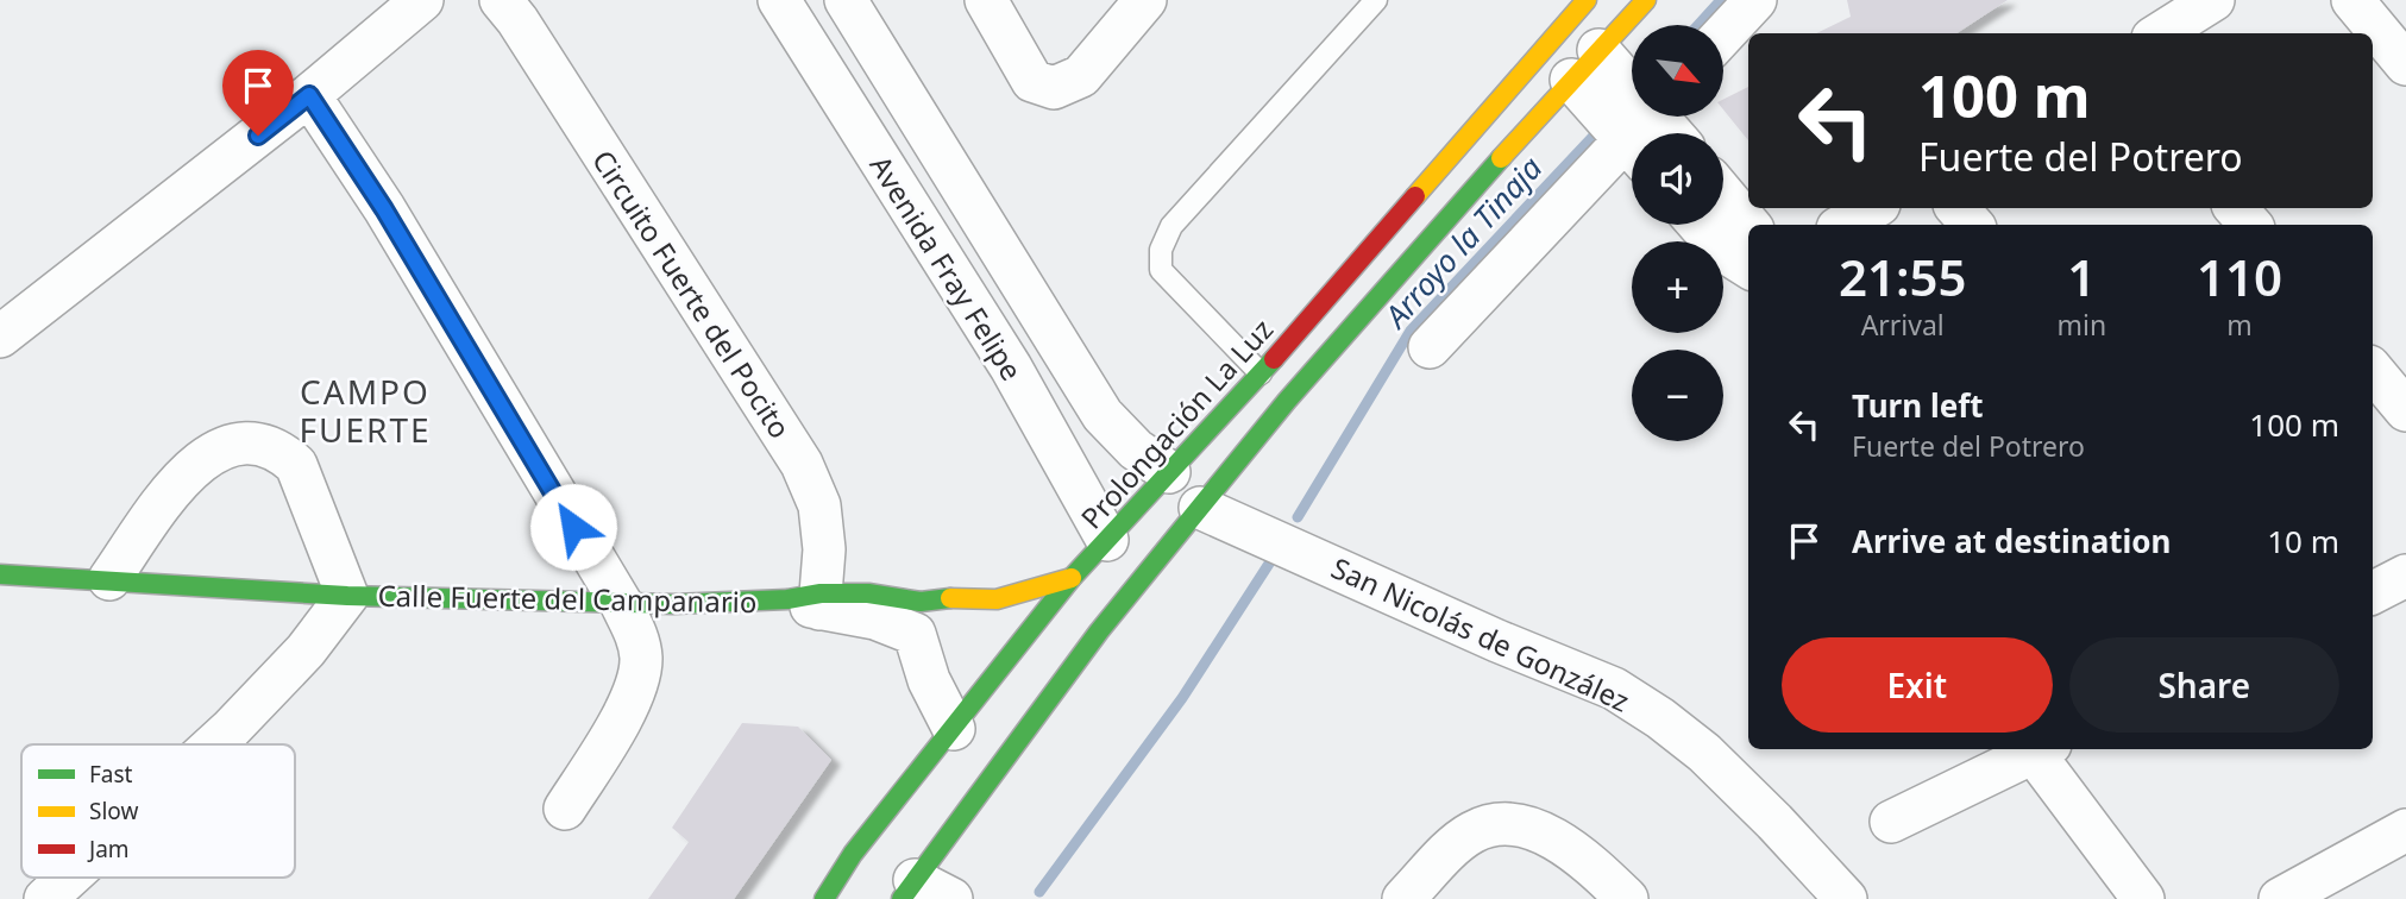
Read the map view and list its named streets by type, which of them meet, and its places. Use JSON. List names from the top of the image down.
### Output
{
  "streets": {
    "main road": ["Prolongación La Luz", "Calle Fuerte del Campanario"],
    "street": ["Avenida Fray Felipe", "Circuito Fuerte del Pocito", "San Nicolás de González"]
  },
  "crossings": [
    ["Avenida Fray Felipe", "Prolongación La Luz"],
    ["Circuito Fuerte del Pocito", "Calle Fuerte del Campanario"],
    ["Prolongación La Luz", "Calle Fuerte del Campanario"]
  ],
  "districts": ["CAMPO FUERTE"],
  "water": ["Arroyo la Tinaja"],
  "legend": ["Fast", "Slow", "Jam"],
  "north": "bottom right",
  "page": {
    "map_buttons": ["+", "−"],
    "turn": ["100 m", "Fuerte del Potrero"],
    "eta": [
      "21:55",
      "Arrival",
      "1",
      "min",
      "110",
      "m"
    ],
    "list": [
      {
        "name": "Turn left",
        "note": "Fuerte del Potrero",
        "value": "100 m"
      },
      {
        "name": "Arrive at destination",
        "value": "10 m"
      }
    ],
    "buttons": ["Exit", "Share"]
  }
}
